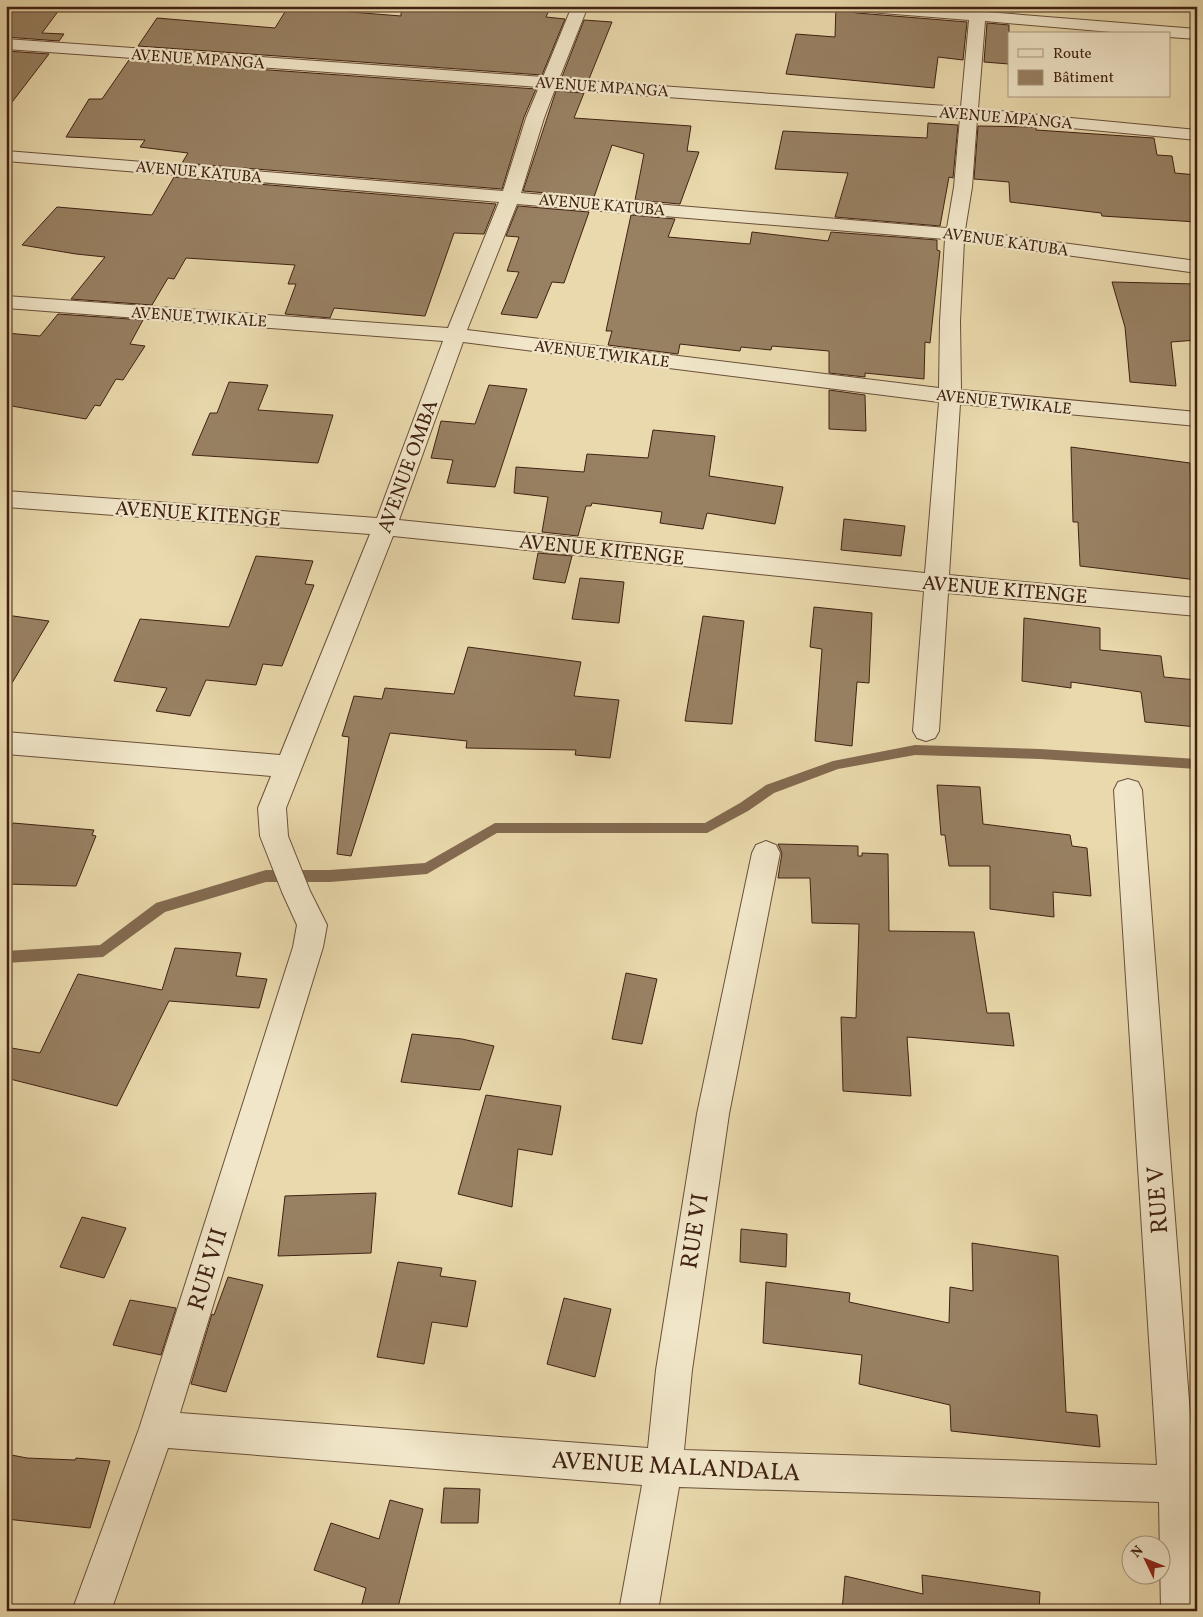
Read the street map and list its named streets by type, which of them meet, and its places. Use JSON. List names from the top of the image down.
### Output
{
  "streets": {
    "street": [
      "AVENUE MPANGA",
      "AVENUE KATUBA",
      "AVENUE TWIKALE",
      "AVENUE OMBA",
      "AVENUE KITENGE",
      "RUE V",
      "RUE VI",
      "RUE VII",
      "AVENUE MALANDALA"
    ]
  },
  "crossings": [
    ["AVENUE MPANGA", "AVENUE OMBA"],
    ["AVENUE KATUBA", "AVENUE OMBA"],
    ["AVENUE TWIKALE", "AVENUE OMBA"],
    ["AVENUE OMBA", "AVENUE KITENGE"],
    ["AVENUE OMBA", "RUE VII"],
    ["RUE V", "AVENUE MALANDALA"],
    ["RUE VI", "AVENUE MALANDALA"],
    ["RUE VII", "AVENUE MALANDALA"]
  ],
  "legend": ["Route", "Bâtiment"],
  "north": "top left"
}
